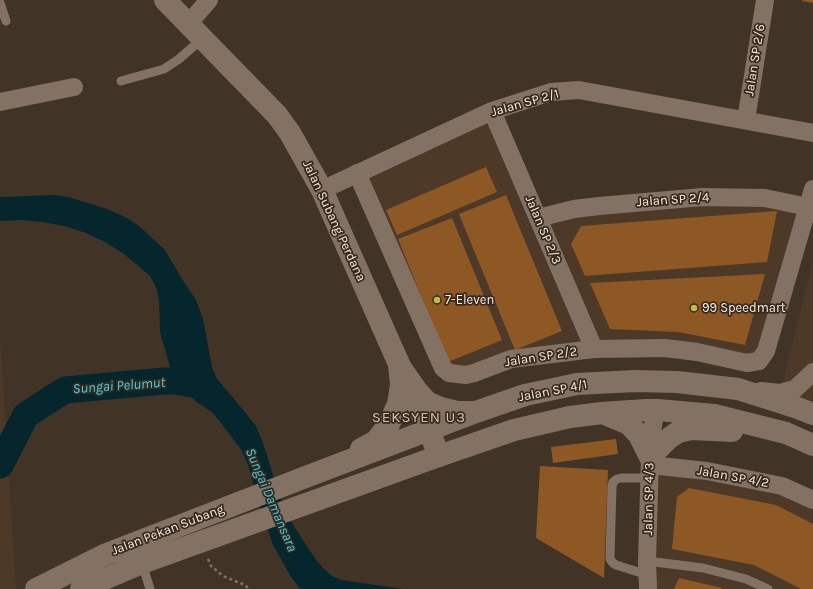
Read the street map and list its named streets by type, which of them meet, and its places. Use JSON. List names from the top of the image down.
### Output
{
  "streets": {
    "main road": ["Jalan Subang Perdana", "Jalan SP 4/1", "Jalan Pekan Subang"],
    "street": [
      "Jalan SP 2/6",
      "Jalan SP 2/1",
      "Jalan SP 2/4",
      "Jalan SP 2/3",
      "Jalan SP 2/2",
      "Jalan SP 4/2",
      "Jalan SP 4/3"
    ]
  },
  "crossings": [
    ["Jalan SP 2/6", "Jalan SP 2/1"],
    ["Jalan SP 2/1", "Jalan Subang Perdana"],
    ["Jalan SP 2/1", "Jalan SP 2/3"],
    ["Jalan SP 2/1", "Jalan SP 2/2"],
    ["Jalan SP 2/4", "Jalan SP 2/3"],
    ["Jalan SP 2/4", "Jalan SP 2/2"],
    ["Jalan Subang Perdana", "Jalan SP 4/1"],
    ["Jalan Subang Perdana", "Jalan Pekan Subang"],
    ["Jalan SP 2/3", "Jalan SP 2/2"],
    ["Jalan SP 4/1", "Jalan Pekan Subang"],
    ["Jalan SP 4/2", "Jalan SP 4/3"]
  ],
  "districts": ["SEKSYEN U3"],
  "water": ["Sungai Pelumut", "Sungai Damansara"],
  "places": ["7-Eleven", "99 Speedmart"]
}
